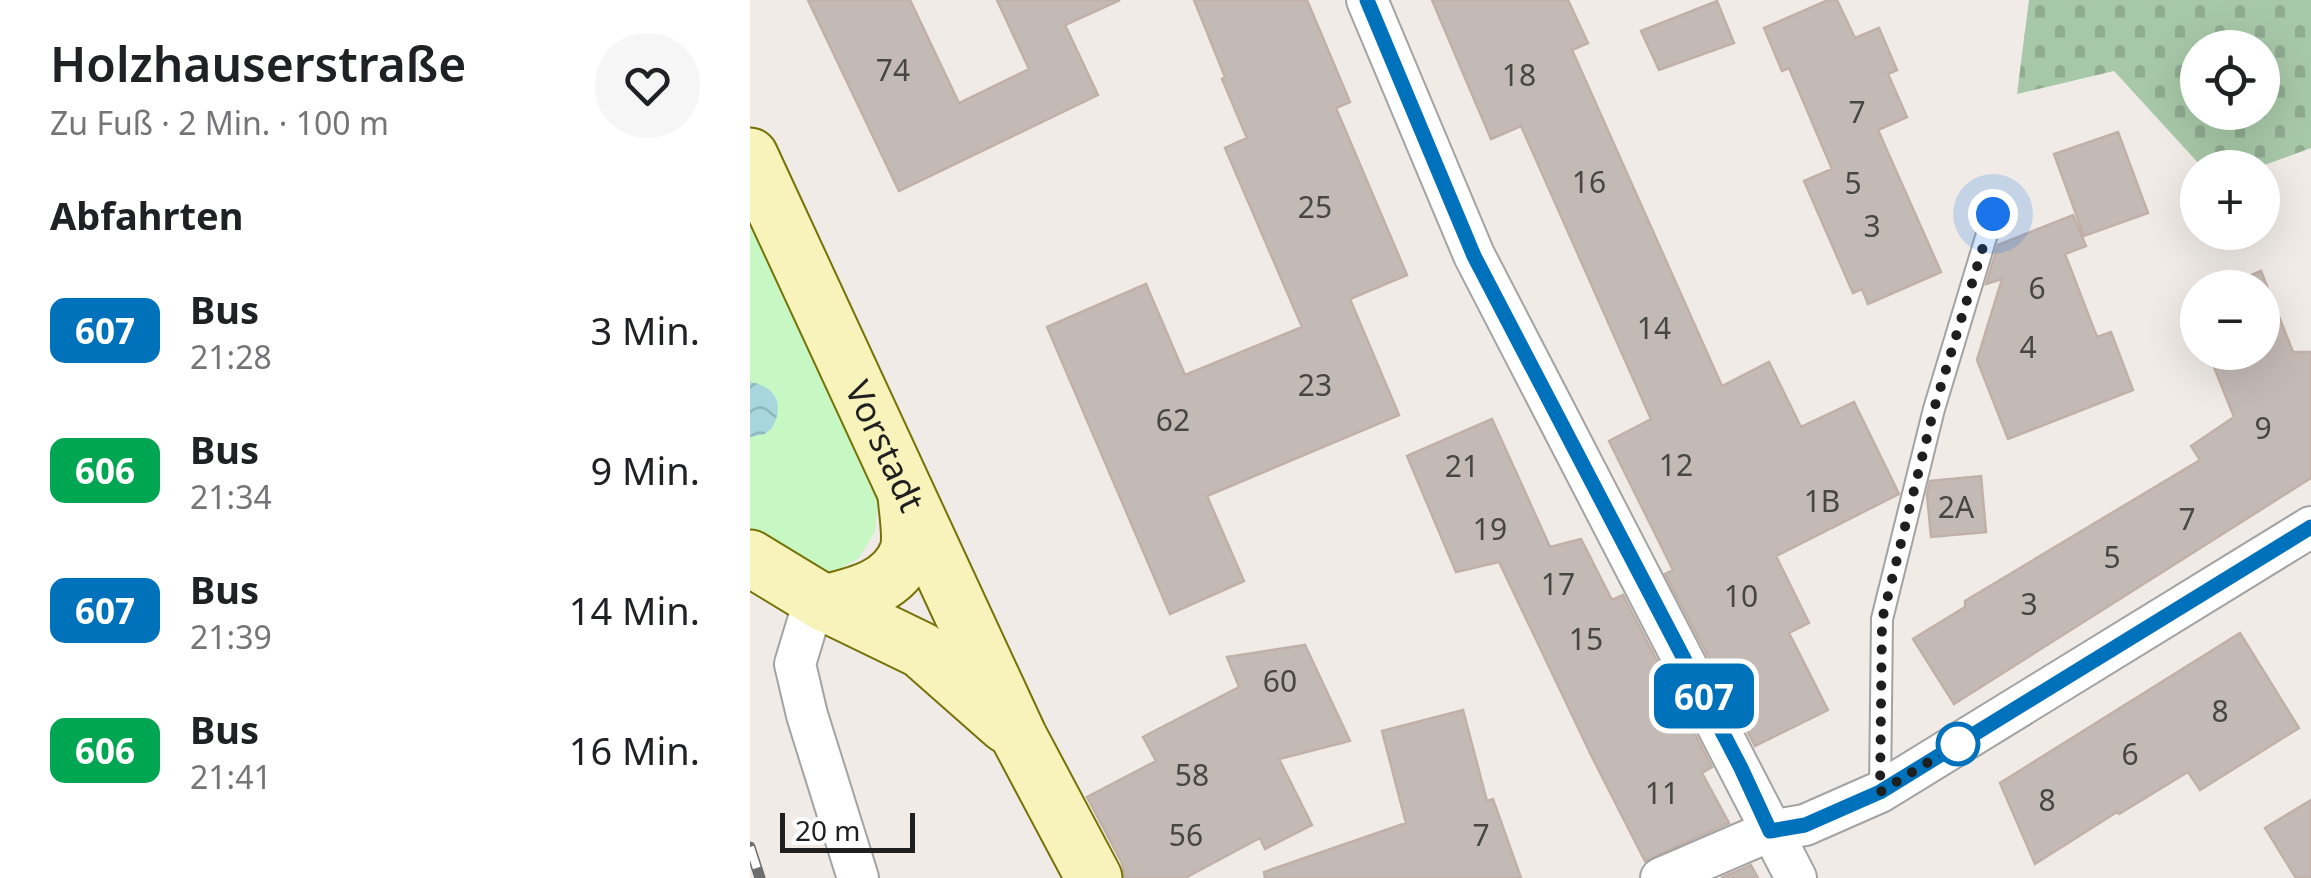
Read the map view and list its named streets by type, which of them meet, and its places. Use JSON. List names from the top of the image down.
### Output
{
  "streets": {
    "main road": ["Vorstadt"]
  },
  "lines": ["bus line 607"],
  "house_numbers": [
    "74",
    "18",
    "7",
    "16",
    "5",
    "25",
    "3",
    "6",
    "14",
    "4",
    "23",
    "62",
    "9",
    "12",
    "21",
    "1B",
    "2A",
    "7",
    "19",
    "5",
    "17",
    "10",
    "3",
    "15",
    "60",
    "8",
    "6",
    "58",
    "11",
    "8",
    "56",
    "7"
  ],
  "scale_bar": "20 m",
  "page": {
    "heading": [
      ["Holzhauserstraße", "Zu Fuß · 2 Min. · 100 m"],
      "Abfahrten"
    ],
    "on_map": "607",
    "map_buttons": ["+", "−"],
    "list": [
      {
        "mark": "607",
        "name": "Bus",
        "note": "21:28",
        "value": "3 Min."
      },
      {
        "mark": "606",
        "name": "Bus",
        "note": "21:34",
        "value": "9 Min."
      },
      {
        "mark": "607",
        "name": "Bus",
        "note": "21:39",
        "value": "14 Min."
      },
      {
        "mark": "606",
        "name": "Bus",
        "note": "21:41",
        "value": "16 Min."
      }
    ],
    "scale": "20 m"
  }
}
